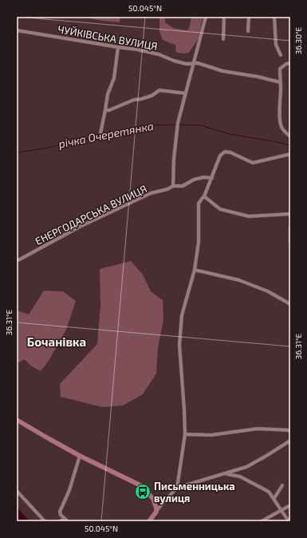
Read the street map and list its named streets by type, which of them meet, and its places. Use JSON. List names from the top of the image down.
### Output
{
  "streets": {
    "street": ["ЧУЙКІВСЬКА ВУЛИЦЯ", "ЕНЕРГОДАРСЬКА ВУЛИЦЯ"]
  },
  "districts": ["Бочанівка"],
  "water": ["річка Очеретянка"],
  "places": {
    "bus stop": ["Письменницька вулиця"]
  },
  "coordinates": ["50.045°N", "36.30°E", "36.31°E"]
}
